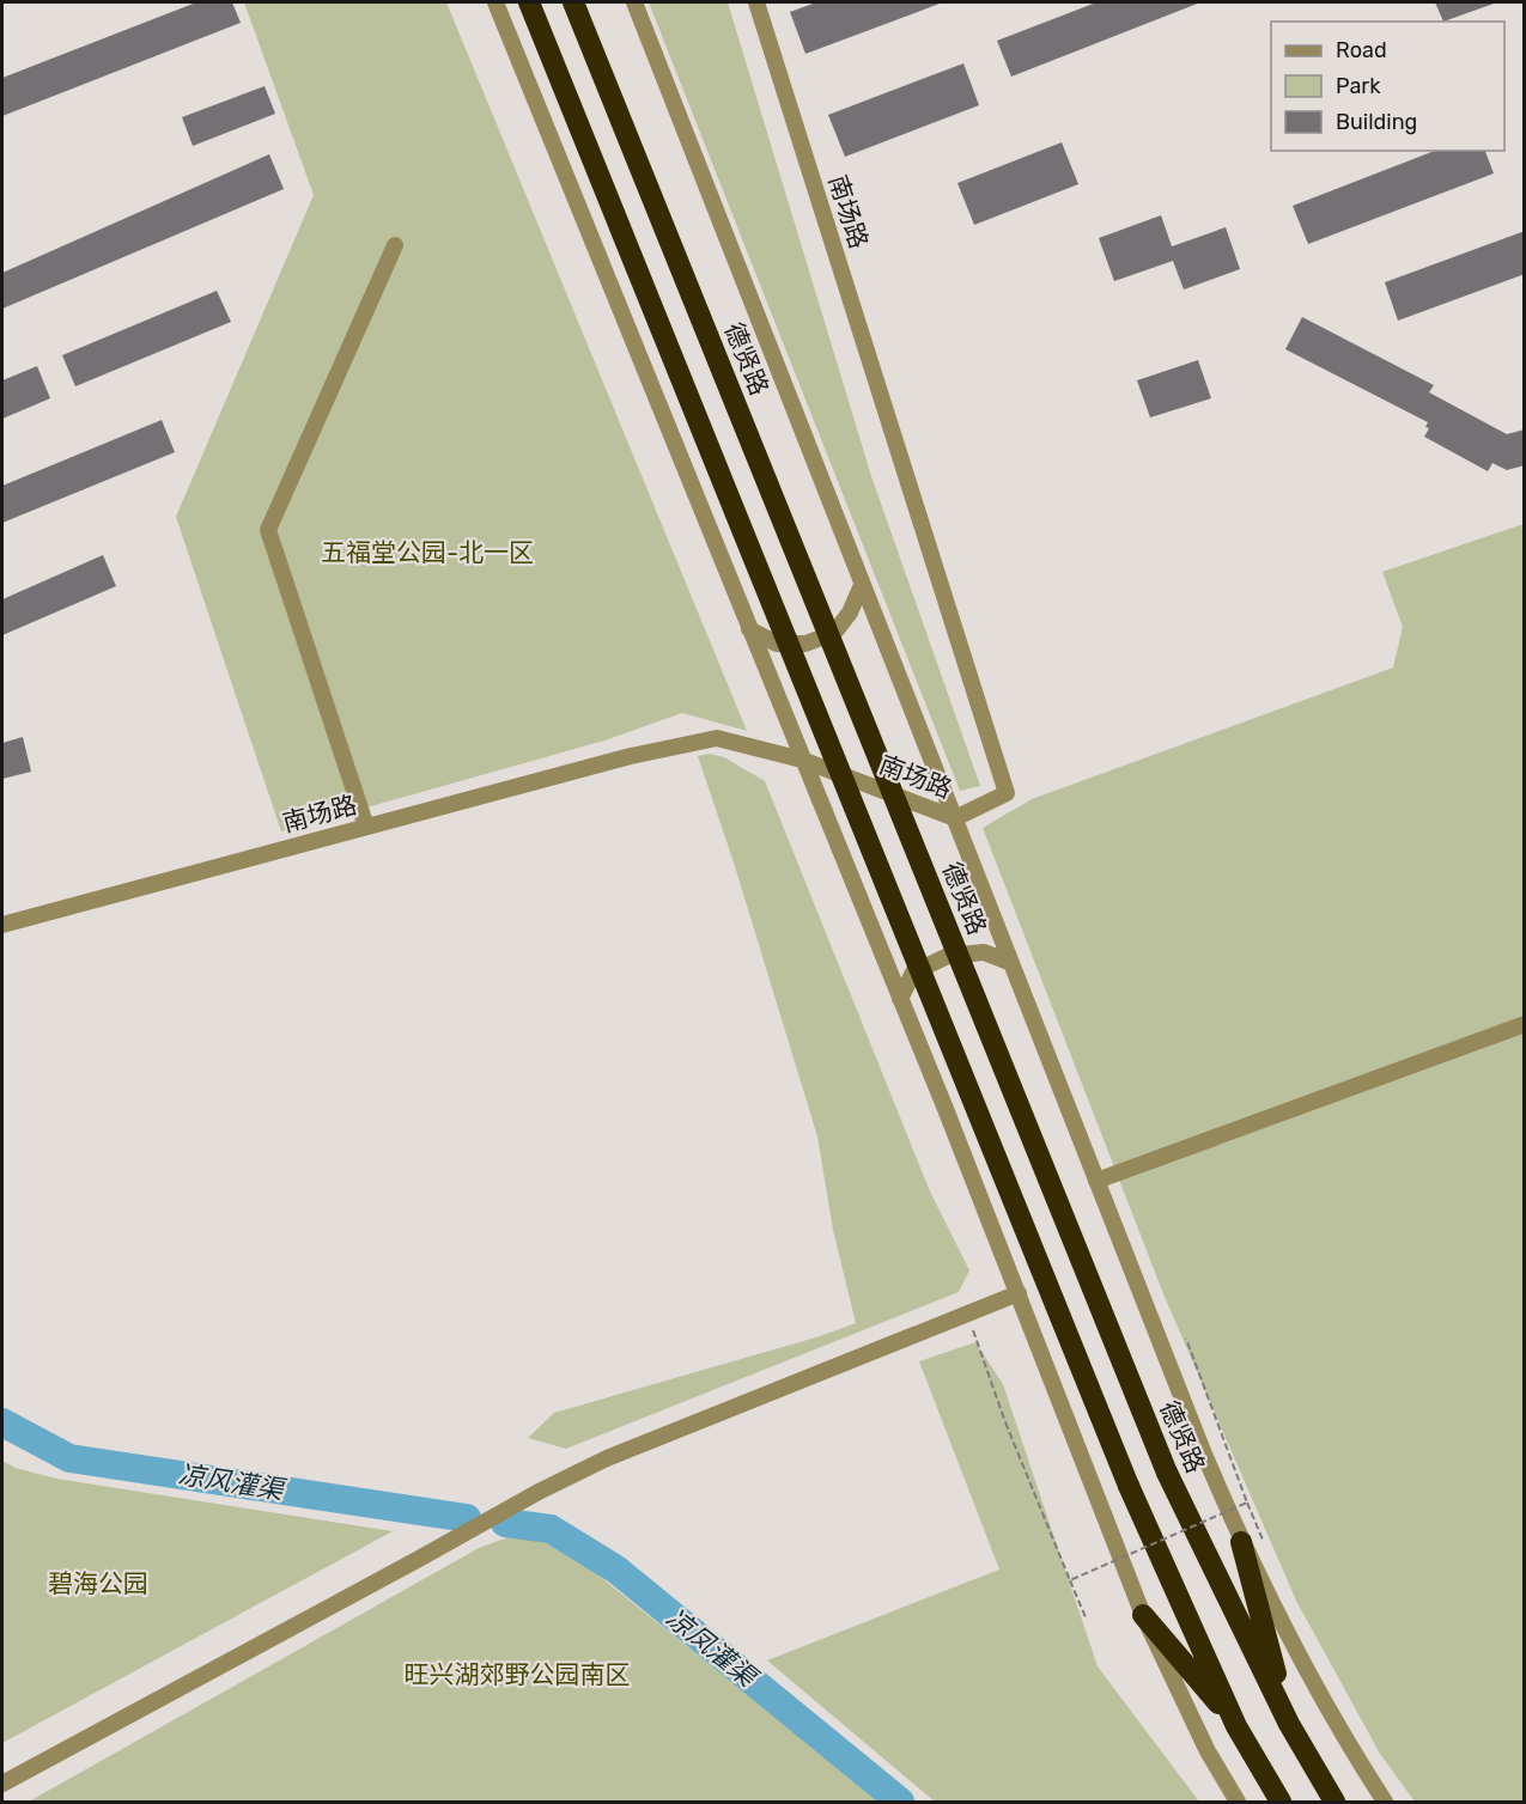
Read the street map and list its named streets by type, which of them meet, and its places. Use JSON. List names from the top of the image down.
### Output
{
  "streets": {
    "highway": ["德贤路"],
    "street": ["南场路"]
  },
  "crossings": [
    ["南场路", "德贤路"]
  ],
  "water": ["凉风灌渠", "凉凤灌渠"],
  "parks": ["五福堂公园-北一区", "碧海公园", "旺兴湖郊野公园南区"],
  "legend": ["Road", "Park", "Building"]
}
